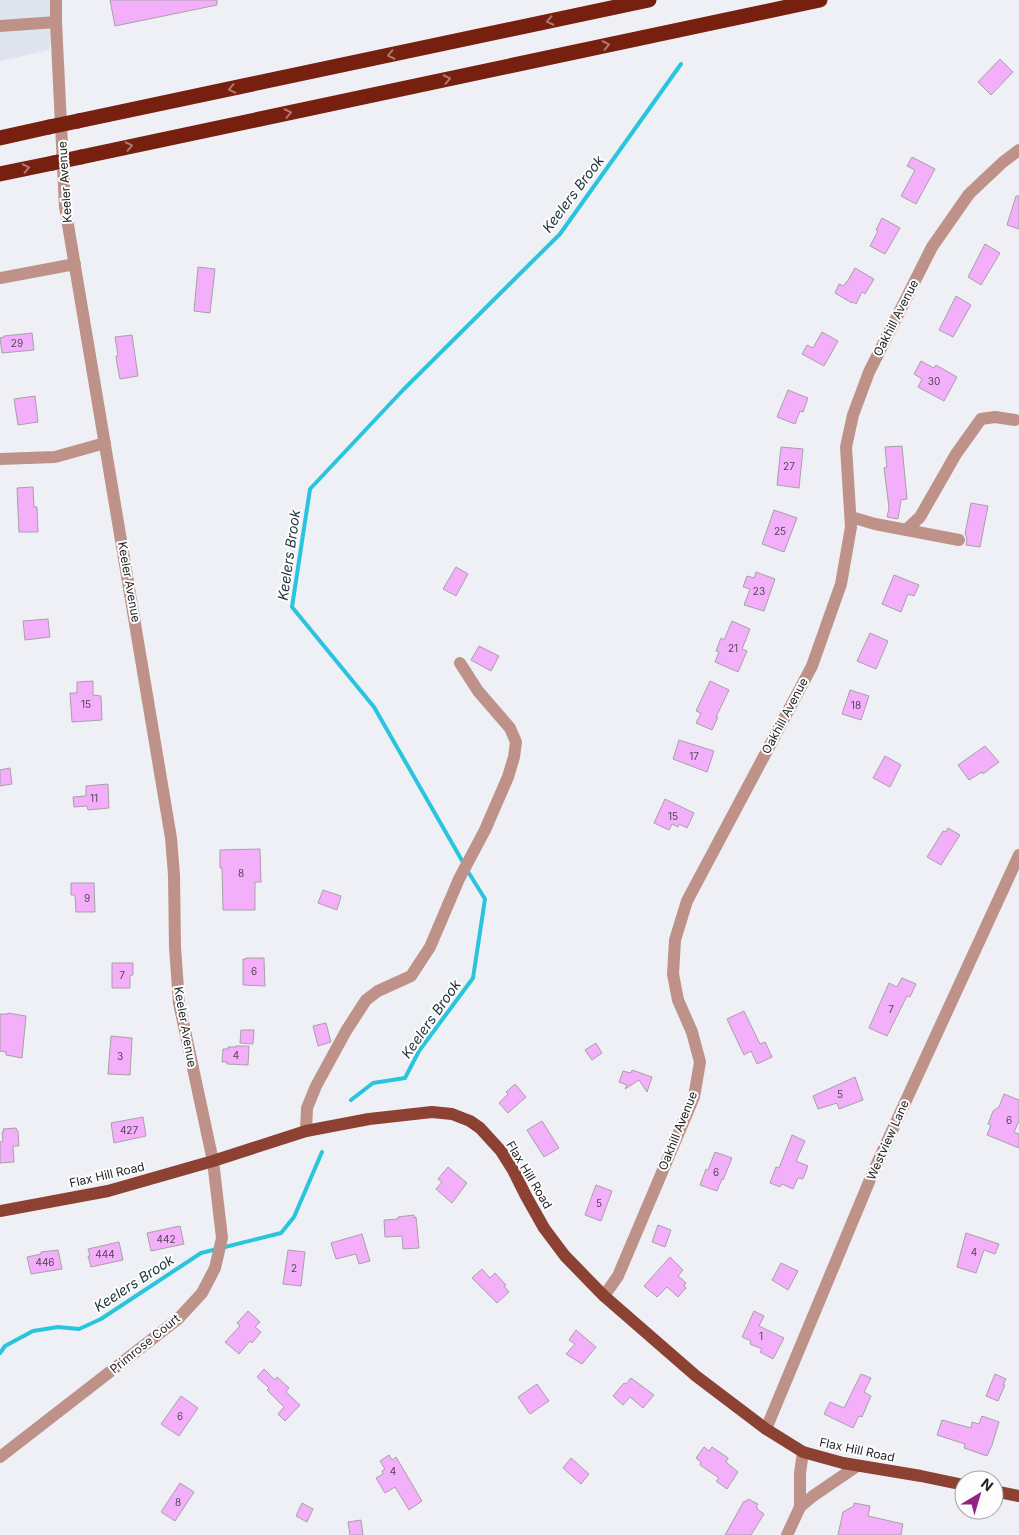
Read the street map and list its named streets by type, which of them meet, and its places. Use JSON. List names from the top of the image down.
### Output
{
  "streets": {
    "main road": ["Flax Hill Road"],
    "street": [
      "Keeler Avenue",
      "Oakhill Avenue",
      "Westview Lane",
      "Primrose Court"
    ]
  },
  "crossings": [
    ["Keeler Avenue", "Flax Hill Road"],
    ["Keeler Avenue", "Primrose Court"],
    ["Oakhill Avenue", "Flax Hill Road"],
    ["Westview Lane", "Flax Hill Road"],
    ["Flax Hill Road", "Primrose Court"]
  ],
  "water": ["Keelers Brook"],
  "house_numbers": [
    "29",
    "30",
    "27",
    "25",
    "23",
    "21",
    "15",
    "18",
    "17",
    "11",
    "15",
    "8",
    "9",
    "6",
    "7",
    "7",
    "4",
    "3",
    "5",
    "6",
    "427",
    "6",
    "5",
    "442",
    "4",
    "444",
    "446",
    "2",
    "1",
    "6",
    "4",
    "8"
  ],
  "north": "top right"
}
